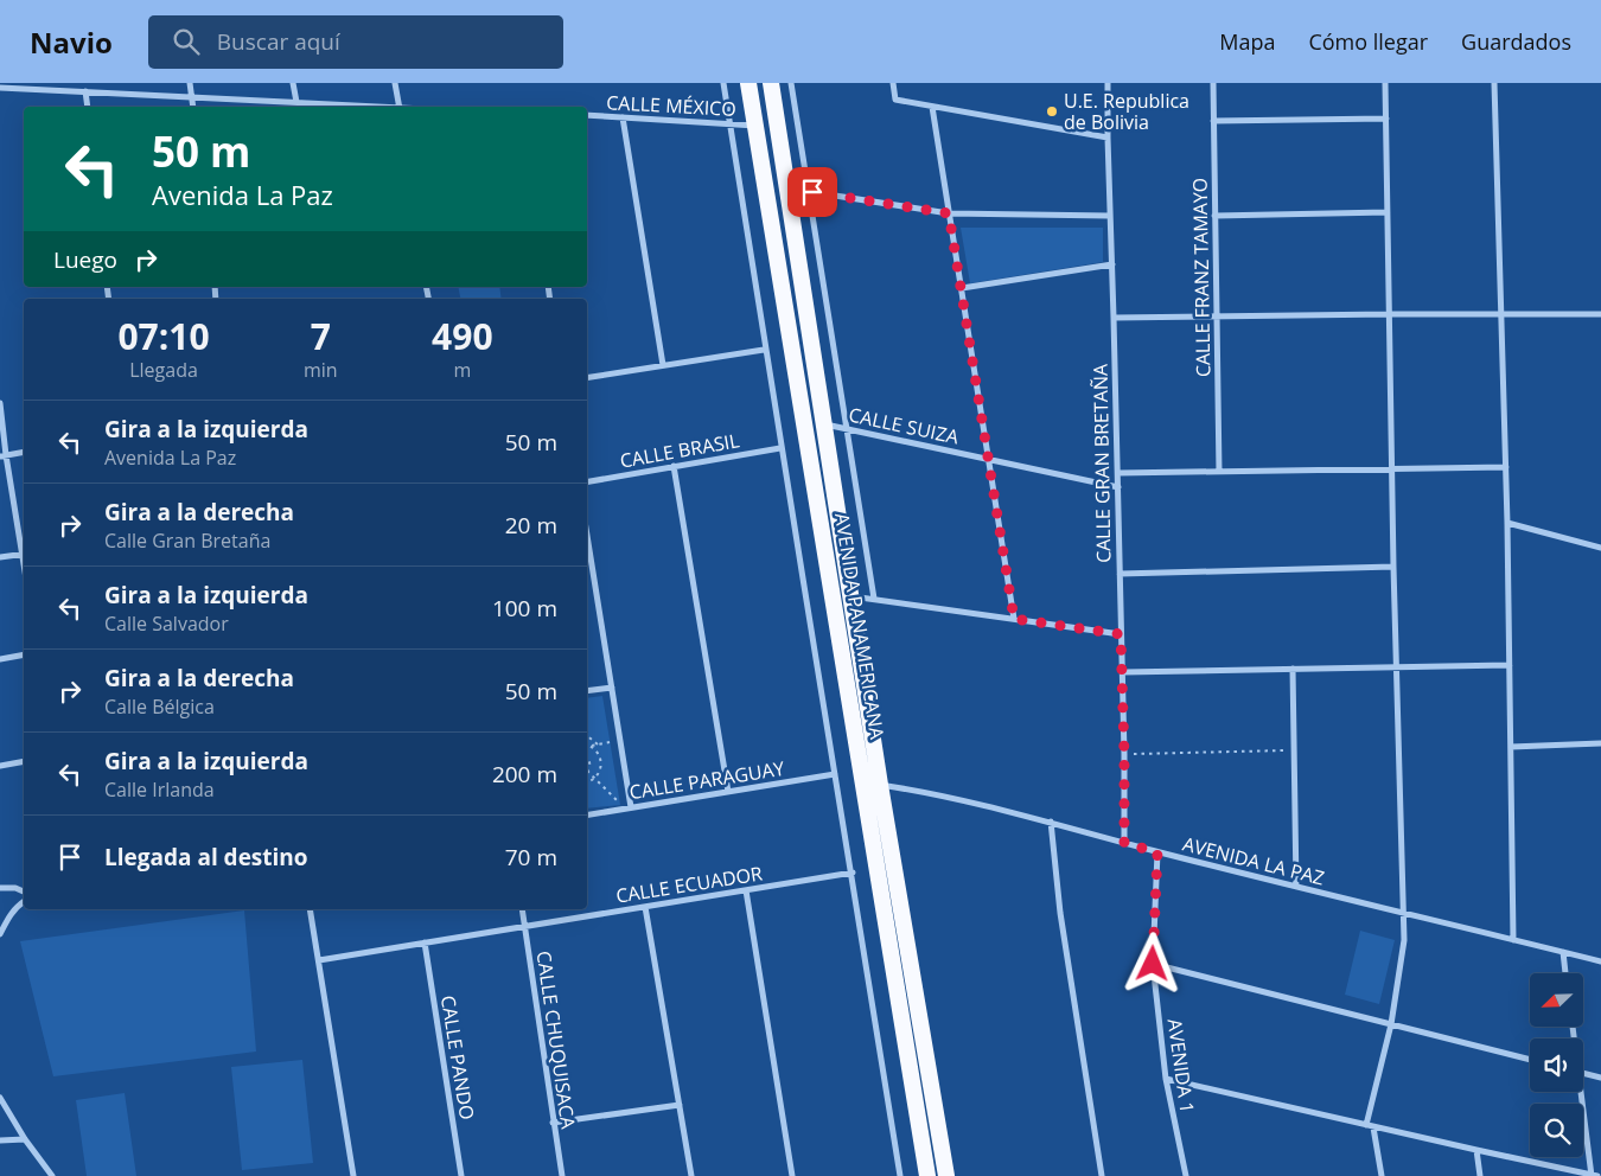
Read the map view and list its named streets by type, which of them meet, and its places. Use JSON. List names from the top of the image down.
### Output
{
  "streets": {
    "highway": ["AVENIDA PANAMERICANA"],
    "street": [
      "CALLE MÉXICO",
      "CALLE FRANZ TAMAYO",
      "CALLE SUIZA",
      "CALLE BRASIL",
      "CALLE GRAN BRETAÑA",
      "CALLE PARAGUAY",
      "AVENIDA LA PAZ",
      "CALLE ECUADOR",
      "CALLE CHUQUISACA",
      "CALLE PANDO",
      "AVENIDA 1"
    ]
  },
  "crossings": [
    ["CALLE MÉXICO", "AVENIDA PANAMERICANA"],
    ["CALLE SUIZA", "CALLE GRAN BRETAÑA"],
    ["CALLE SUIZA", "AVENIDA PANAMERICANA"],
    ["CALLE GRAN BRETAÑA", "AVENIDA LA PAZ"],
    ["AVENIDA PANAMERICANA", "AVENIDA LA PAZ"],
    ["AVENIDA LA PAZ", "AVENIDA 1"],
    ["CALLE ECUADOR", "CALLE CHUQUISACA"],
    ["CALLE ECUADOR", "CALLE PANDO"]
  ],
  "places": ["U.E. Republica de Bolivia"],
  "north": "bottom left",
  "page": {
    "header": "Navio",
    "search": "Buscar aquí",
    "nav": ["Mapa", "Cómo llegar", "Guardados"],
    "turn": ["50 m", "Avenida La Paz"],
    "then": "Luego",
    "eta": [
      "07:10",
      "Llegada",
      "7",
      "min",
      "490",
      "m"
    ],
    "list": [
      {
        "name": "Gira a la izquierda",
        "note": "Avenida La Paz",
        "value": "50 m"
      },
      {
        "name": "Gira a la derecha",
        "note": "Calle Gran Bretaña",
        "value": "20 m"
      },
      {
        "name": "Gira a la izquierda",
        "note": "Calle Salvador",
        "value": "100 m"
      },
      {
        "name": "Gira a la derecha",
        "note": "Calle Bélgica",
        "value": "50 m"
      },
      {
        "name": "Gira a la izquierda",
        "note": "Calle Irlanda",
        "value": "200 m"
      },
      {
        "name": "Llegada al destino",
        "value": "70 m"
      }
    ]
  }
}
